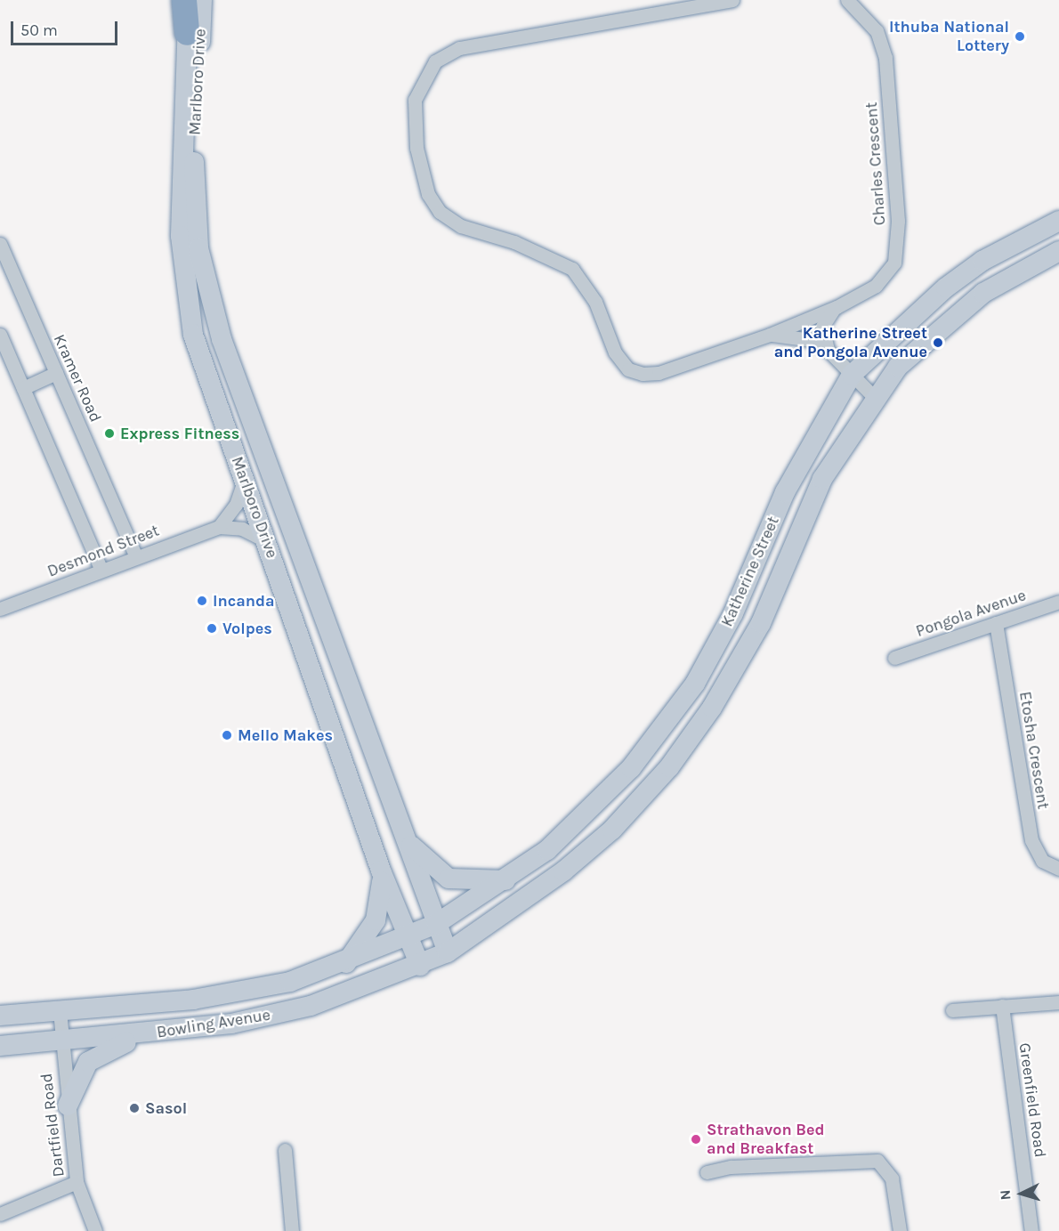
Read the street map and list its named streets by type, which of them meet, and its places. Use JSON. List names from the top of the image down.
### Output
{
  "streets": {
    "main road": ["Marlboro Drive", "Katherine Street", "Bowling Avenue"],
    "street": [
      "Charles Crescent",
      "Kramer Road",
      "Desmond Street",
      "Pongola Avenue",
      "Etosha Crescent",
      "Greenfield Road",
      "Dartfield Road"
    ]
  },
  "crossings": [
    ["Marlboro Drive", "Desmond Street"],
    ["Marlboro Drive", "Katherine Street"],
    ["Marlboro Drive", "Bowling Avenue"],
    ["Charles Crescent", "Katherine Street"],
    ["Kramer Road", "Desmond Street"],
    ["Katherine Street", "Bowling Avenue"],
    ["Pongola Avenue", "Etosha Crescent"],
    ["Bowling Avenue", "Dartfield Road"]
  ],
  "places": [
    "Ithuba National Lottery",
    "Katherine Street and Pongola Avenue",
    "Express Fitness",
    "Incanda",
    "Volpes",
    "Mello Makes",
    "Sasol",
    "Strathavon Bed and Breakfast"
  ],
  "scale_bar": "50 m",
  "north": "left"
}
